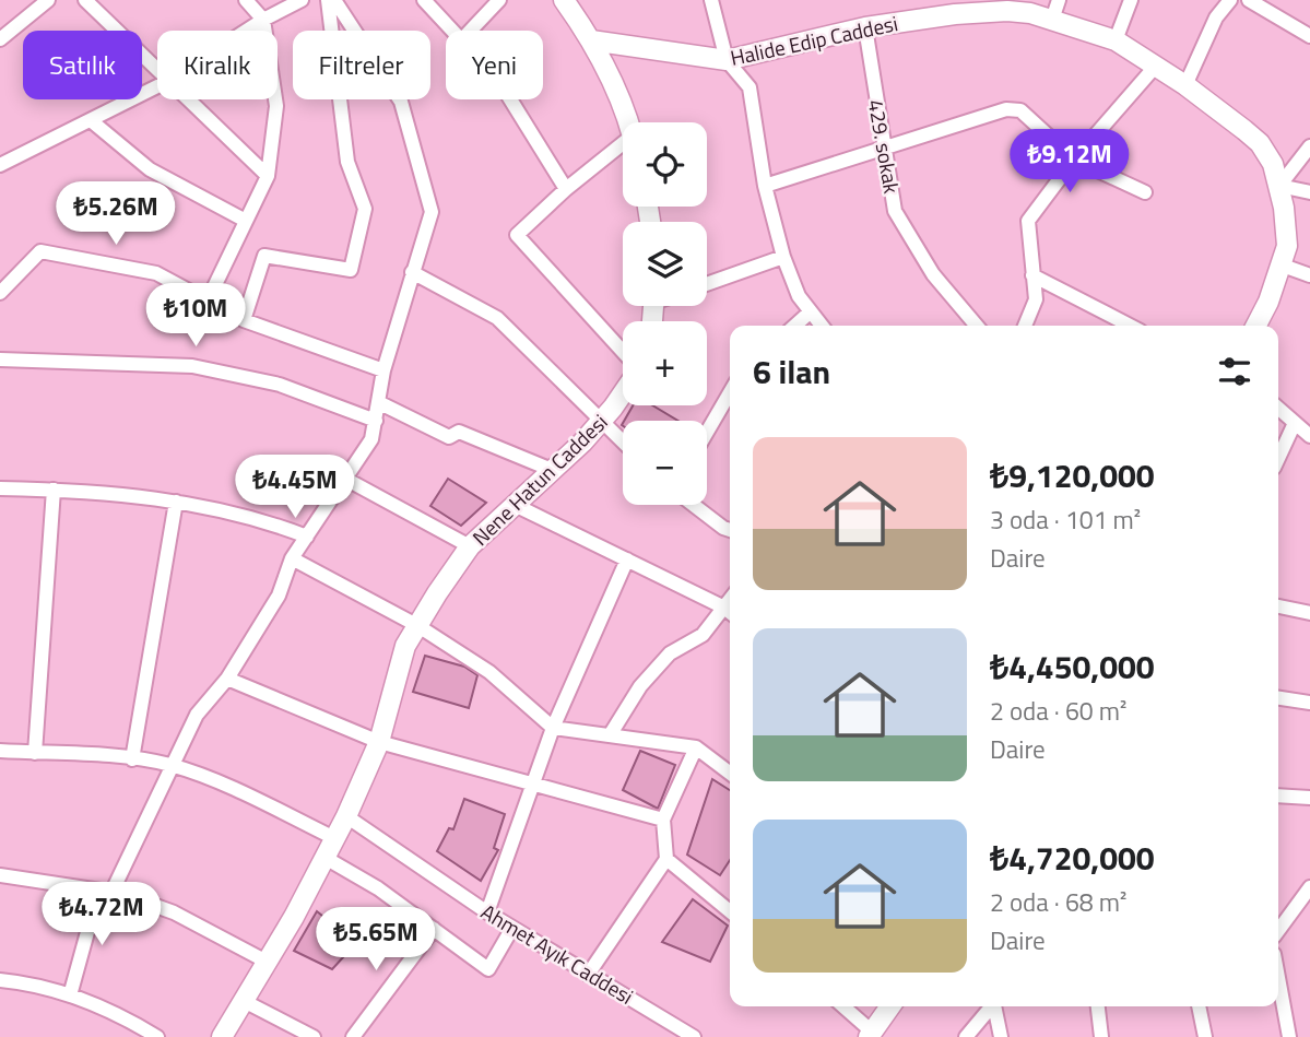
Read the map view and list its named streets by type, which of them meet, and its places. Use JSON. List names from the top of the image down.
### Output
{
  "streets": {
    "street": [
      "Halide Edip Caddesi",
      "429. sokak",
      "Nene Hatun Caddesi",
      "Ahmet Ayık Caddesi"
    ]
  },
  "crossings": [
    ["Halide Edip Caddesi", "429. sokak"],
    ["Nene Hatun Caddesi", "Ahmet Ayık Caddesi"]
  ],
  "page": {
    "chip": [
      "Satılık",
      "Kiralık",
      "Filtreler",
      "Yeni"
    ],
    "map_buttons": ["+", "−"],
    "price": [
      "₺9.12M",
      "₺5.26M",
      "₺10M",
      "₺4.45M",
      "₺4.72M",
      "₺5.65M"
    ],
    "heading": "6 ilan",
    "list": [
      {
        "name": "₺9,120,000",
        "note": "3 oda · 101 m² · Daire"
      },
      {
        "name": "₺4,450,000",
        "note": "2 oda · 60 m² · Daire"
      },
      {
        "name": "₺4,720,000",
        "note": "2 oda · 68 m² · Daire"
      }
    ]
  }
}
